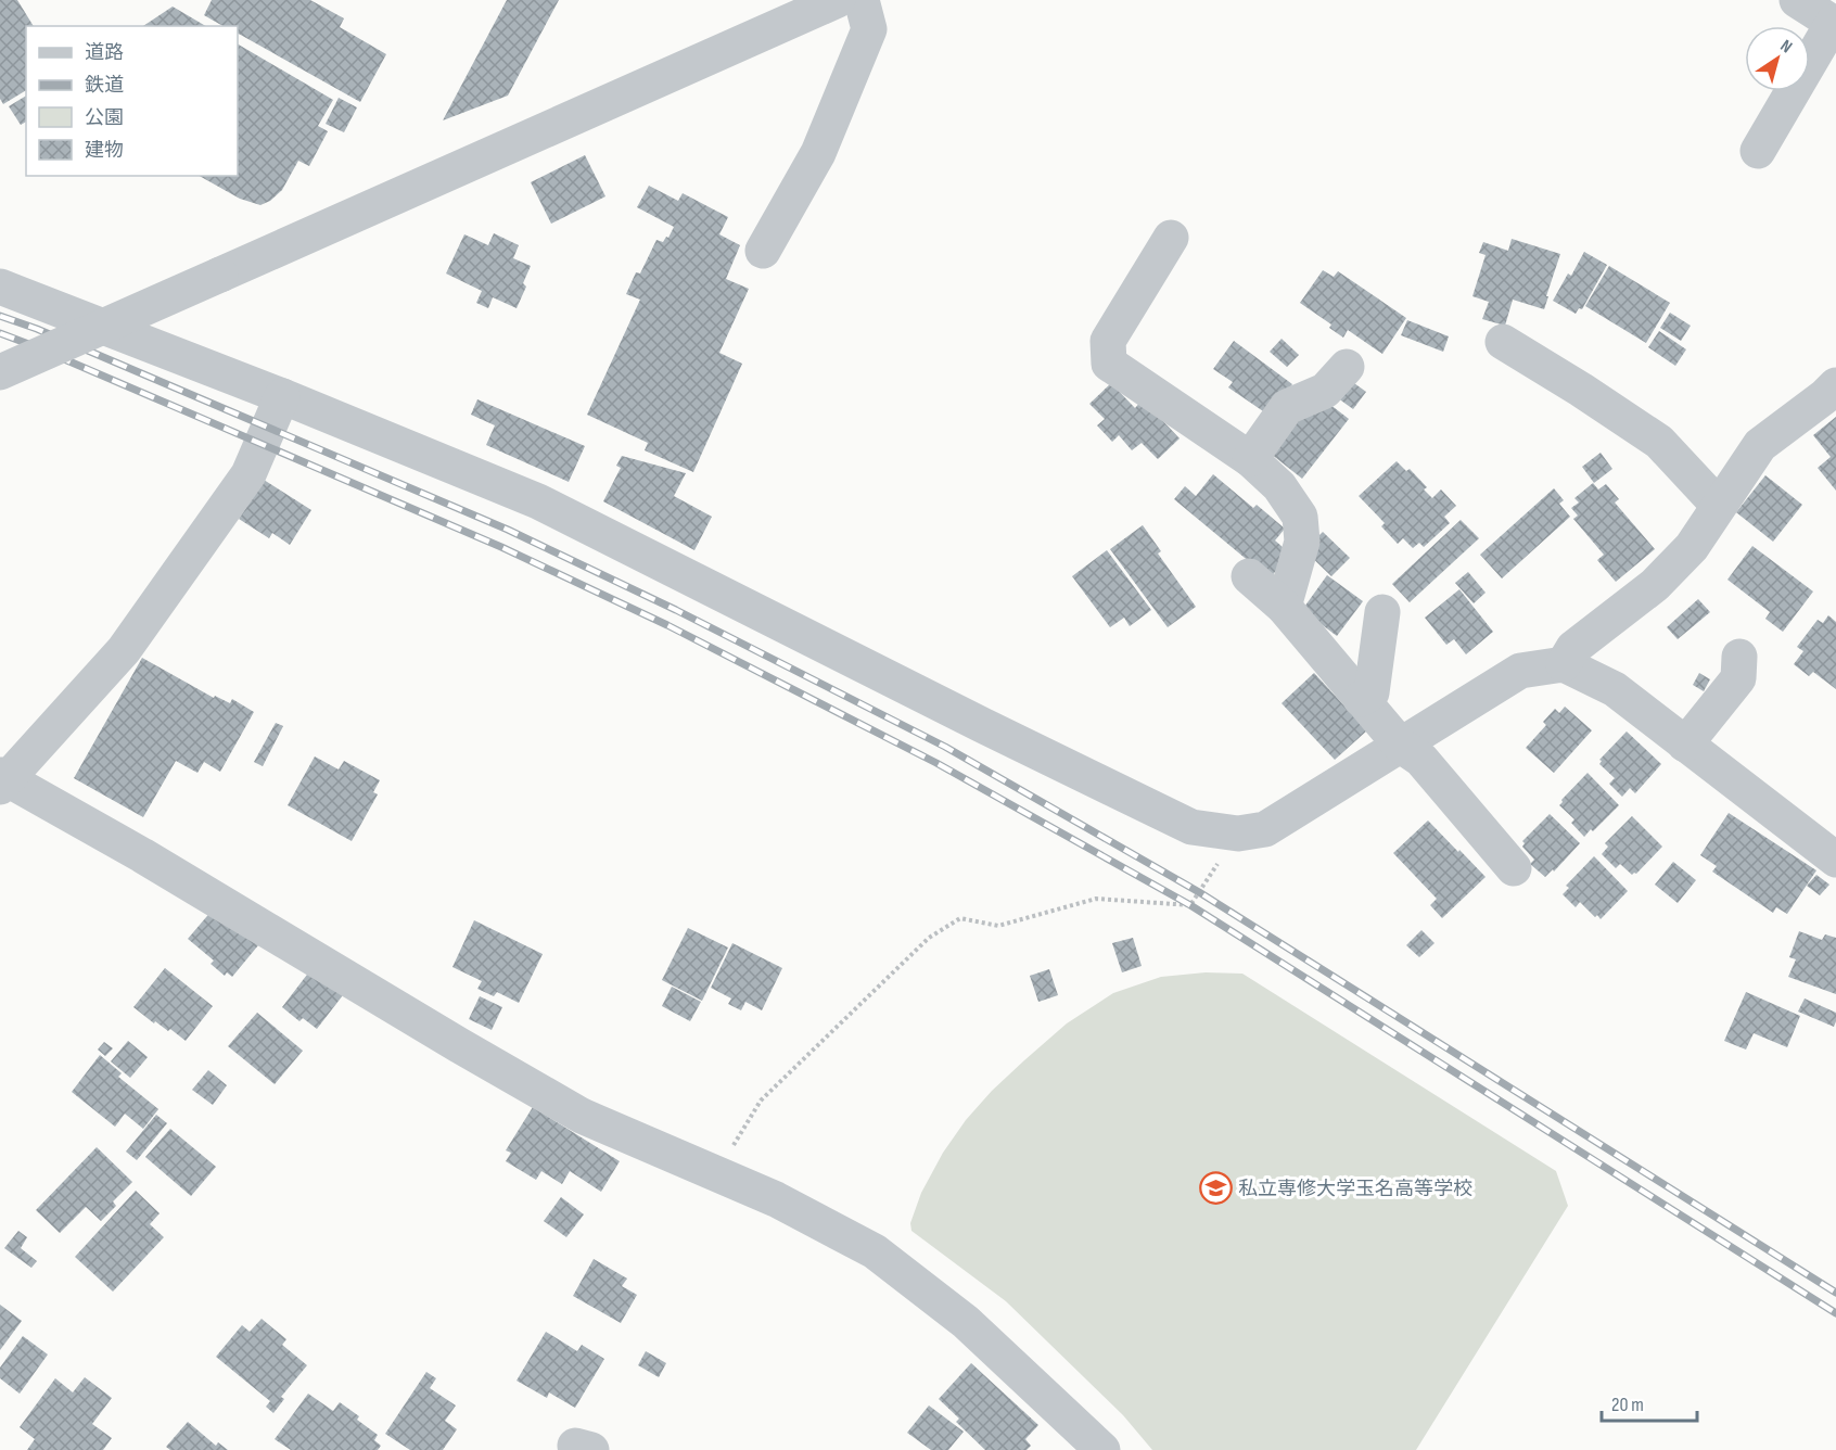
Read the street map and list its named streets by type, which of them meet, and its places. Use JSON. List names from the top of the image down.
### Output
{
  "places": {
    "school or university": ["私立専修大学玉名高等学校"]
  },
  "legend": [
    "道路",
    "鉄道",
    "公園",
    "建物"
  ],
  "scale_bar": "20 m",
  "north": "top right"
}
